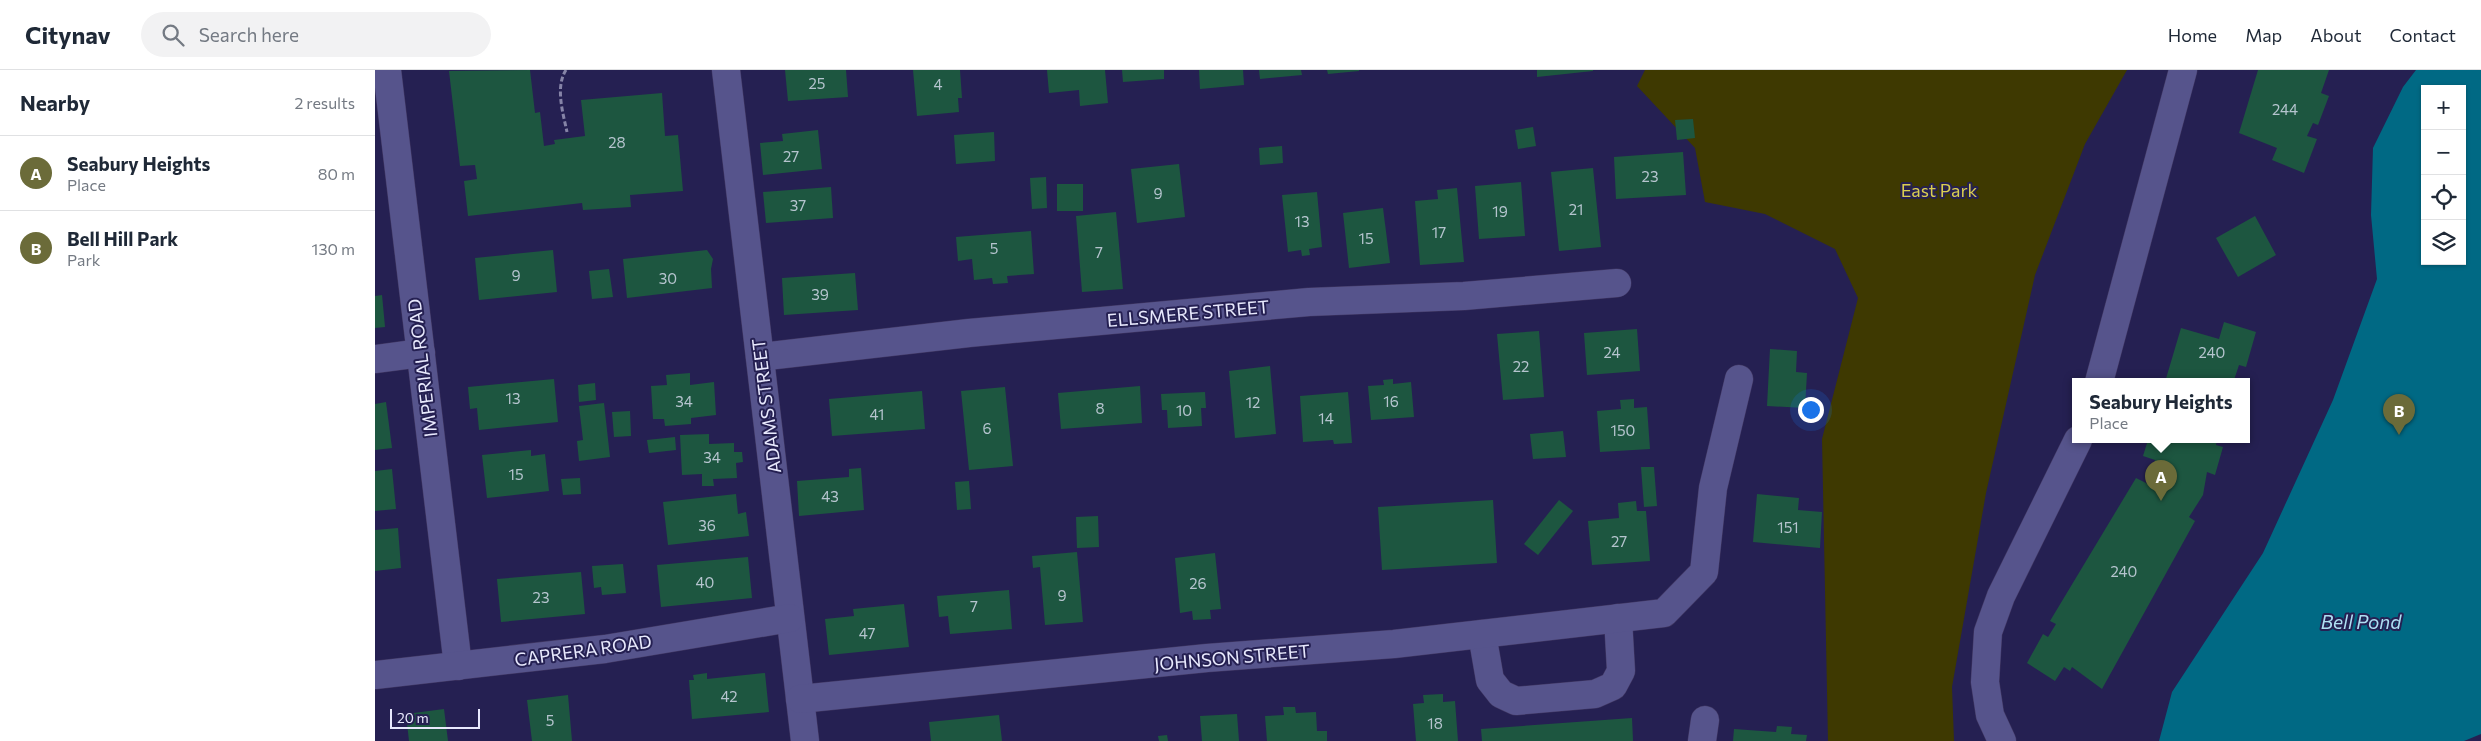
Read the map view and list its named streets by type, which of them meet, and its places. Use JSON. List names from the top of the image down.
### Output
{
  "streets": {
    "street": [
      "ELLSMERE STREET",
      "IMPERIAL ROAD",
      "ADAMS STREET",
      "CAPRERA ROAD",
      "JOHNSON STREET"
    ]
  },
  "crossings": [
    ["ELLSMERE STREET", "ADAMS STREET"],
    ["IMPERIAL ROAD", "CAPRERA ROAD"],
    ["ADAMS STREET", "CAPRERA ROAD"],
    ["ADAMS STREET", "JOHNSON STREET"]
  ],
  "water": ["Bell Pond"],
  "parks": ["East Park"],
  "house_numbers": [
    "25",
    "4",
    "244",
    "28",
    "27",
    "23",
    "9",
    "37",
    "21",
    "19",
    "13",
    "17",
    "15",
    "5",
    "7",
    "9",
    "30",
    "39",
    "24",
    "240",
    "22",
    "13",
    "34",
    "16",
    "12",
    "8",
    "10",
    "41",
    "14",
    "6",
    "150",
    "34",
    "15",
    "43",
    "36",
    "151",
    "27",
    "240",
    "40",
    "26",
    "9",
    "23",
    "7",
    "47",
    "42",
    "5",
    "18"
  ],
  "scale_bar": "20 m",
  "page": {
    "header": "Citynav",
    "search": "Search here",
    "nav": [
      "Home",
      "Map",
      "About",
      "Contact"
    ],
    "heading": ["Nearby", "2 results"],
    "map_buttons": ["+", "−"],
    "list": [
      {
        "mark": "A",
        "name": "Seabury Heights",
        "note": "Place",
        "value": "80 m"
      },
      {
        "mark": "B",
        "name": "Bell Hill Park",
        "note": "Park",
        "value": "130 m"
      }
    ],
    "popup": ["Seabury Heights", "Place"],
    "pins": ["B", "A"],
    "scale": "20 m"
  }
}
